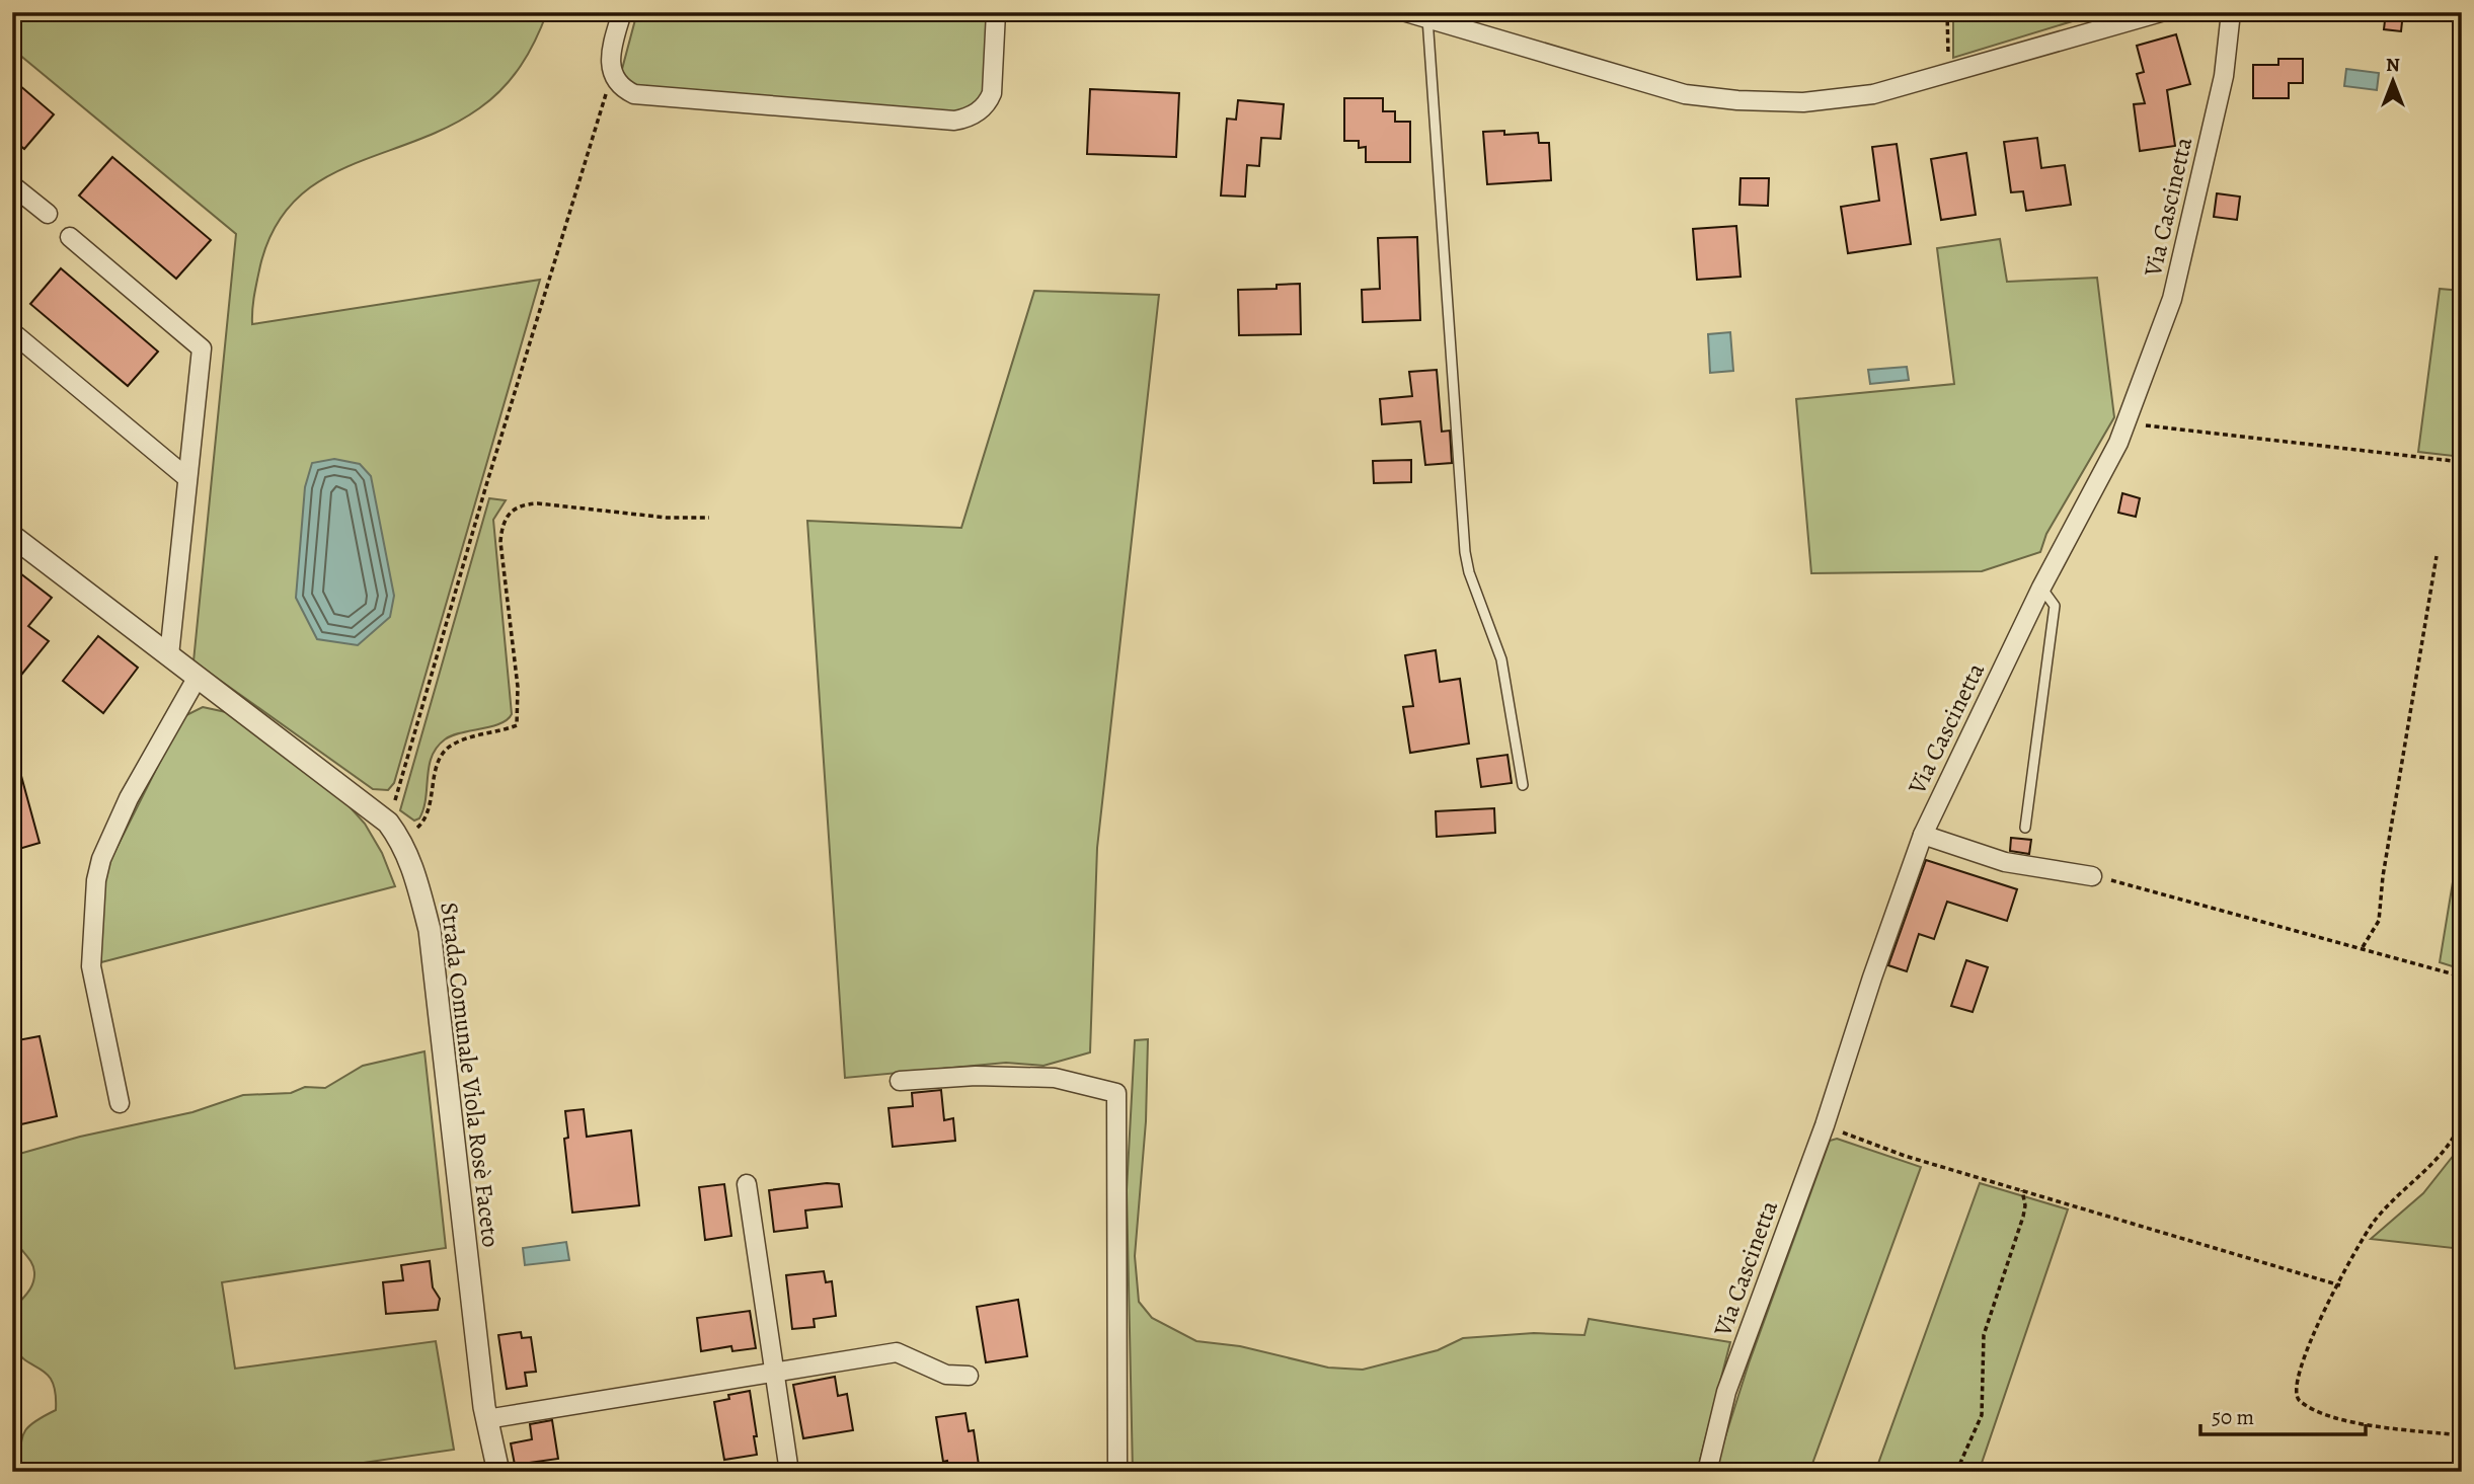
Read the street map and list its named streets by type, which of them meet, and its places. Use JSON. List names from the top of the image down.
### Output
{
  "streets": {
    "street": ["Via Cascinetta", "Strada Comunale Viola Rosè Faceto"]
  },
  "scale_bar": "50 m",
  "north": "top"
}
